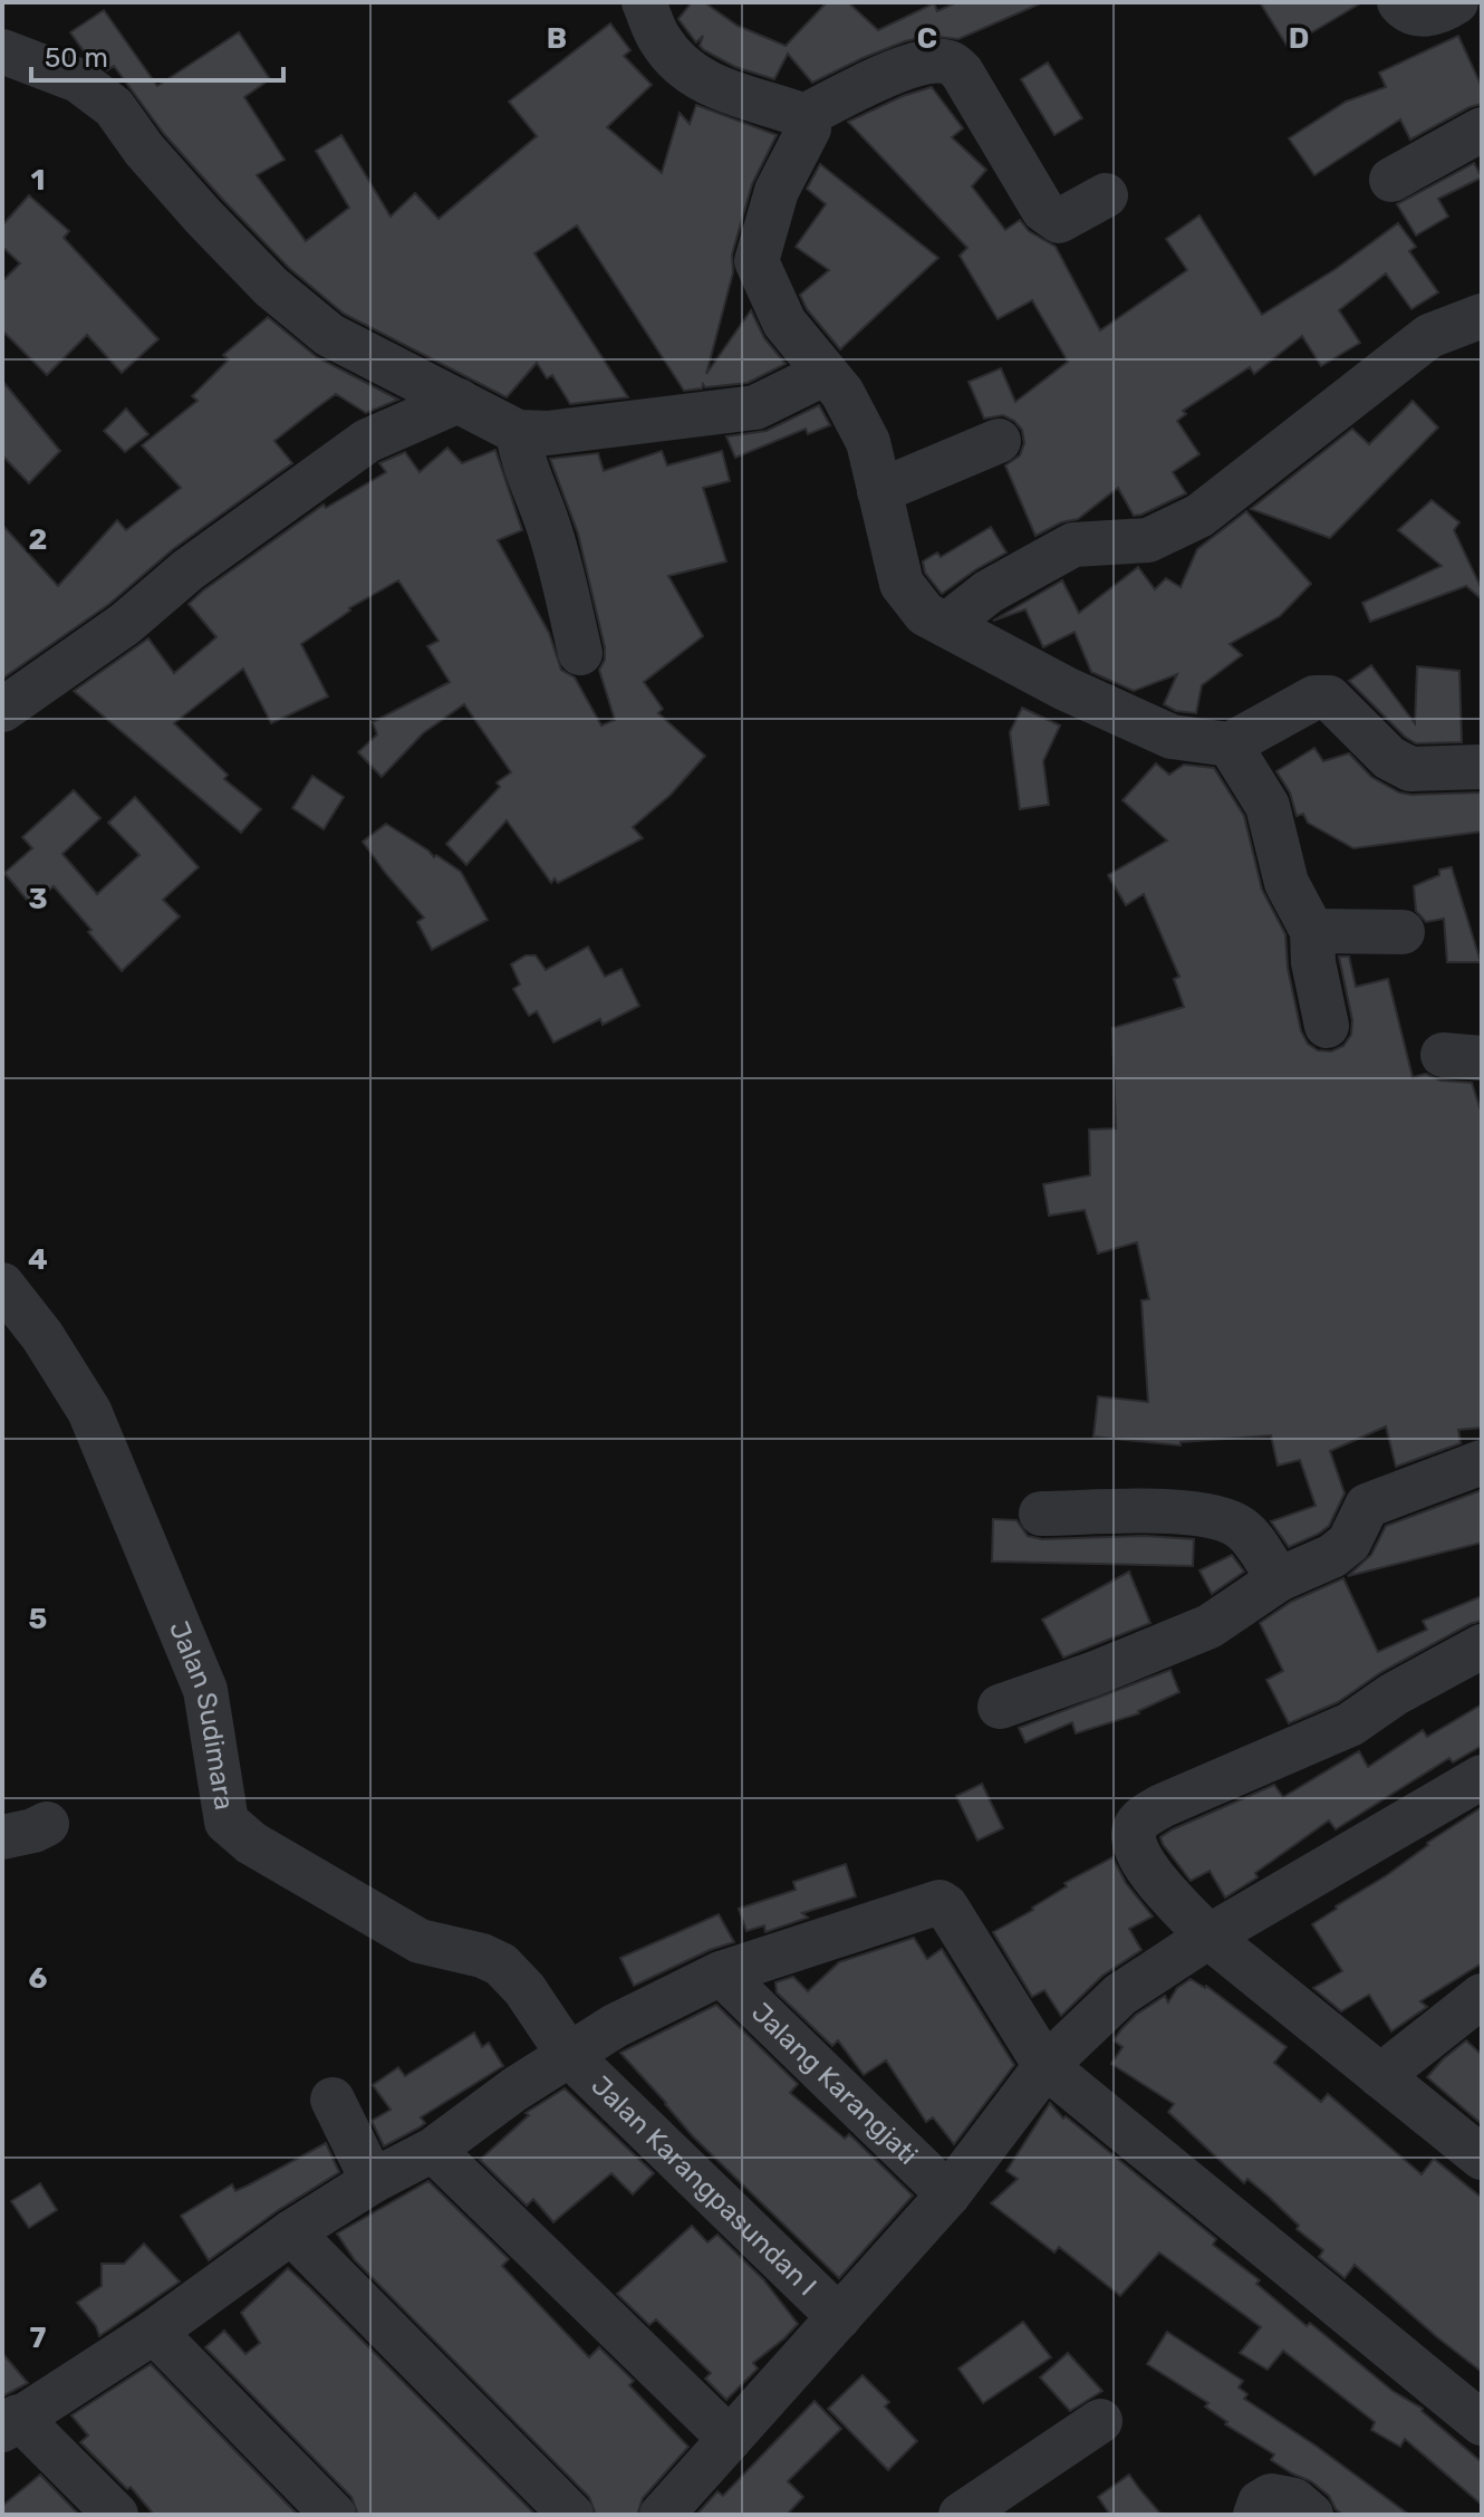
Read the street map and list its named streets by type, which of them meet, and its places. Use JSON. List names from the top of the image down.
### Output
{
  "streets": {
    "street": ["Jalan Sudimara", "Jalang Karangjati", "Jalan Karangpasundan I"]
  },
  "crossings": [
    ["Jalan Sudimara", "Jalan Karangpasundan I"]
  ],
  "scale_bar": "50 m",
  "grid": {
    "columns": ["B", "C", "D"],
    "rows": [
      "1",
      "2",
      "3",
      "4",
      "5",
      "6",
      "7"
    ]
  }
}
